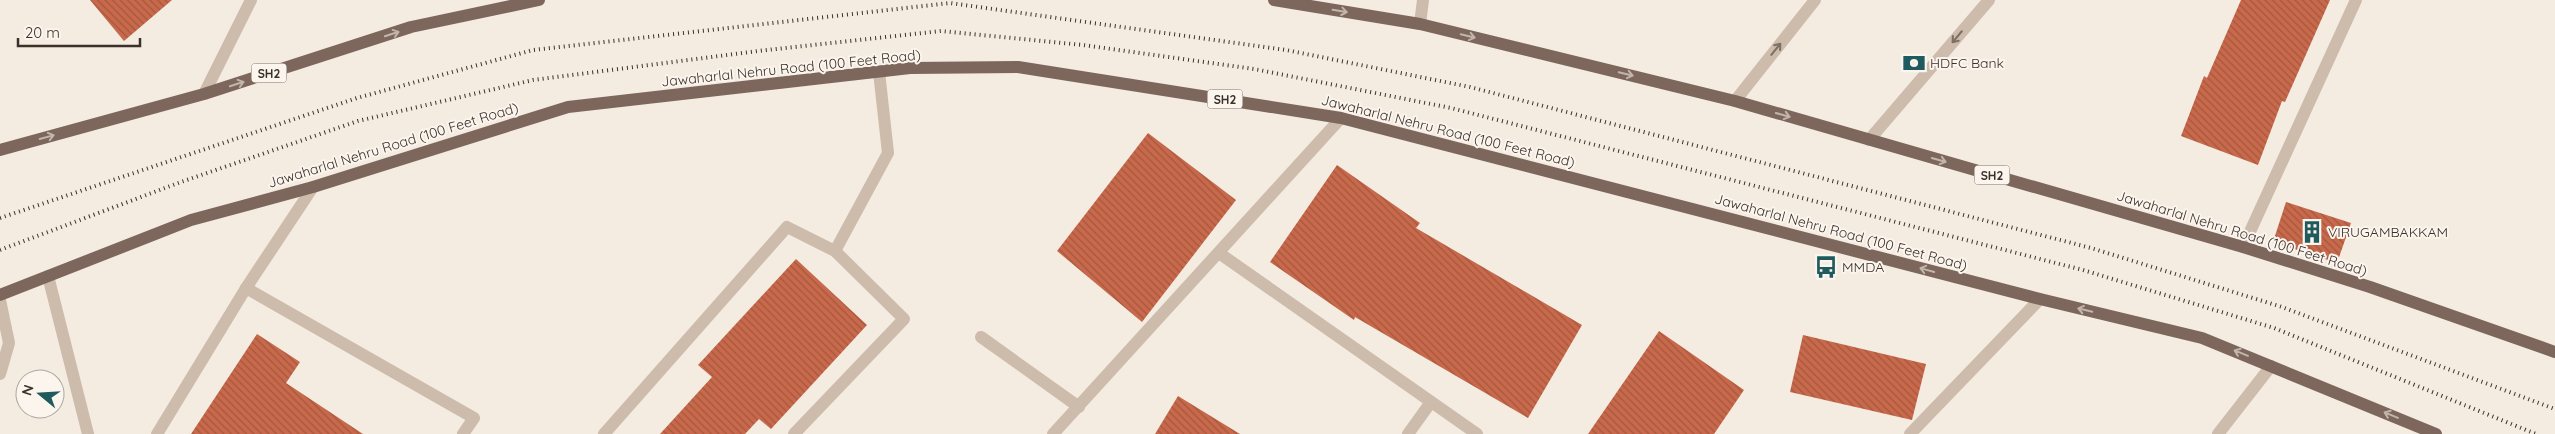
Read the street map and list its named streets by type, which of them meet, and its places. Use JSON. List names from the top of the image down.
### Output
{
  "streets": {
    "main road": ["Jawaharlal Nehru Road (100 Feet Road)", "SH2"]
  },
  "places": {
    "bank": ["HDFC Bank"],
    "building": ["VIRUGAMBAKKAM"],
    "bus stop": ["MMDA"]
  },
  "scale_bar": "20 m",
  "north": "left"
}
